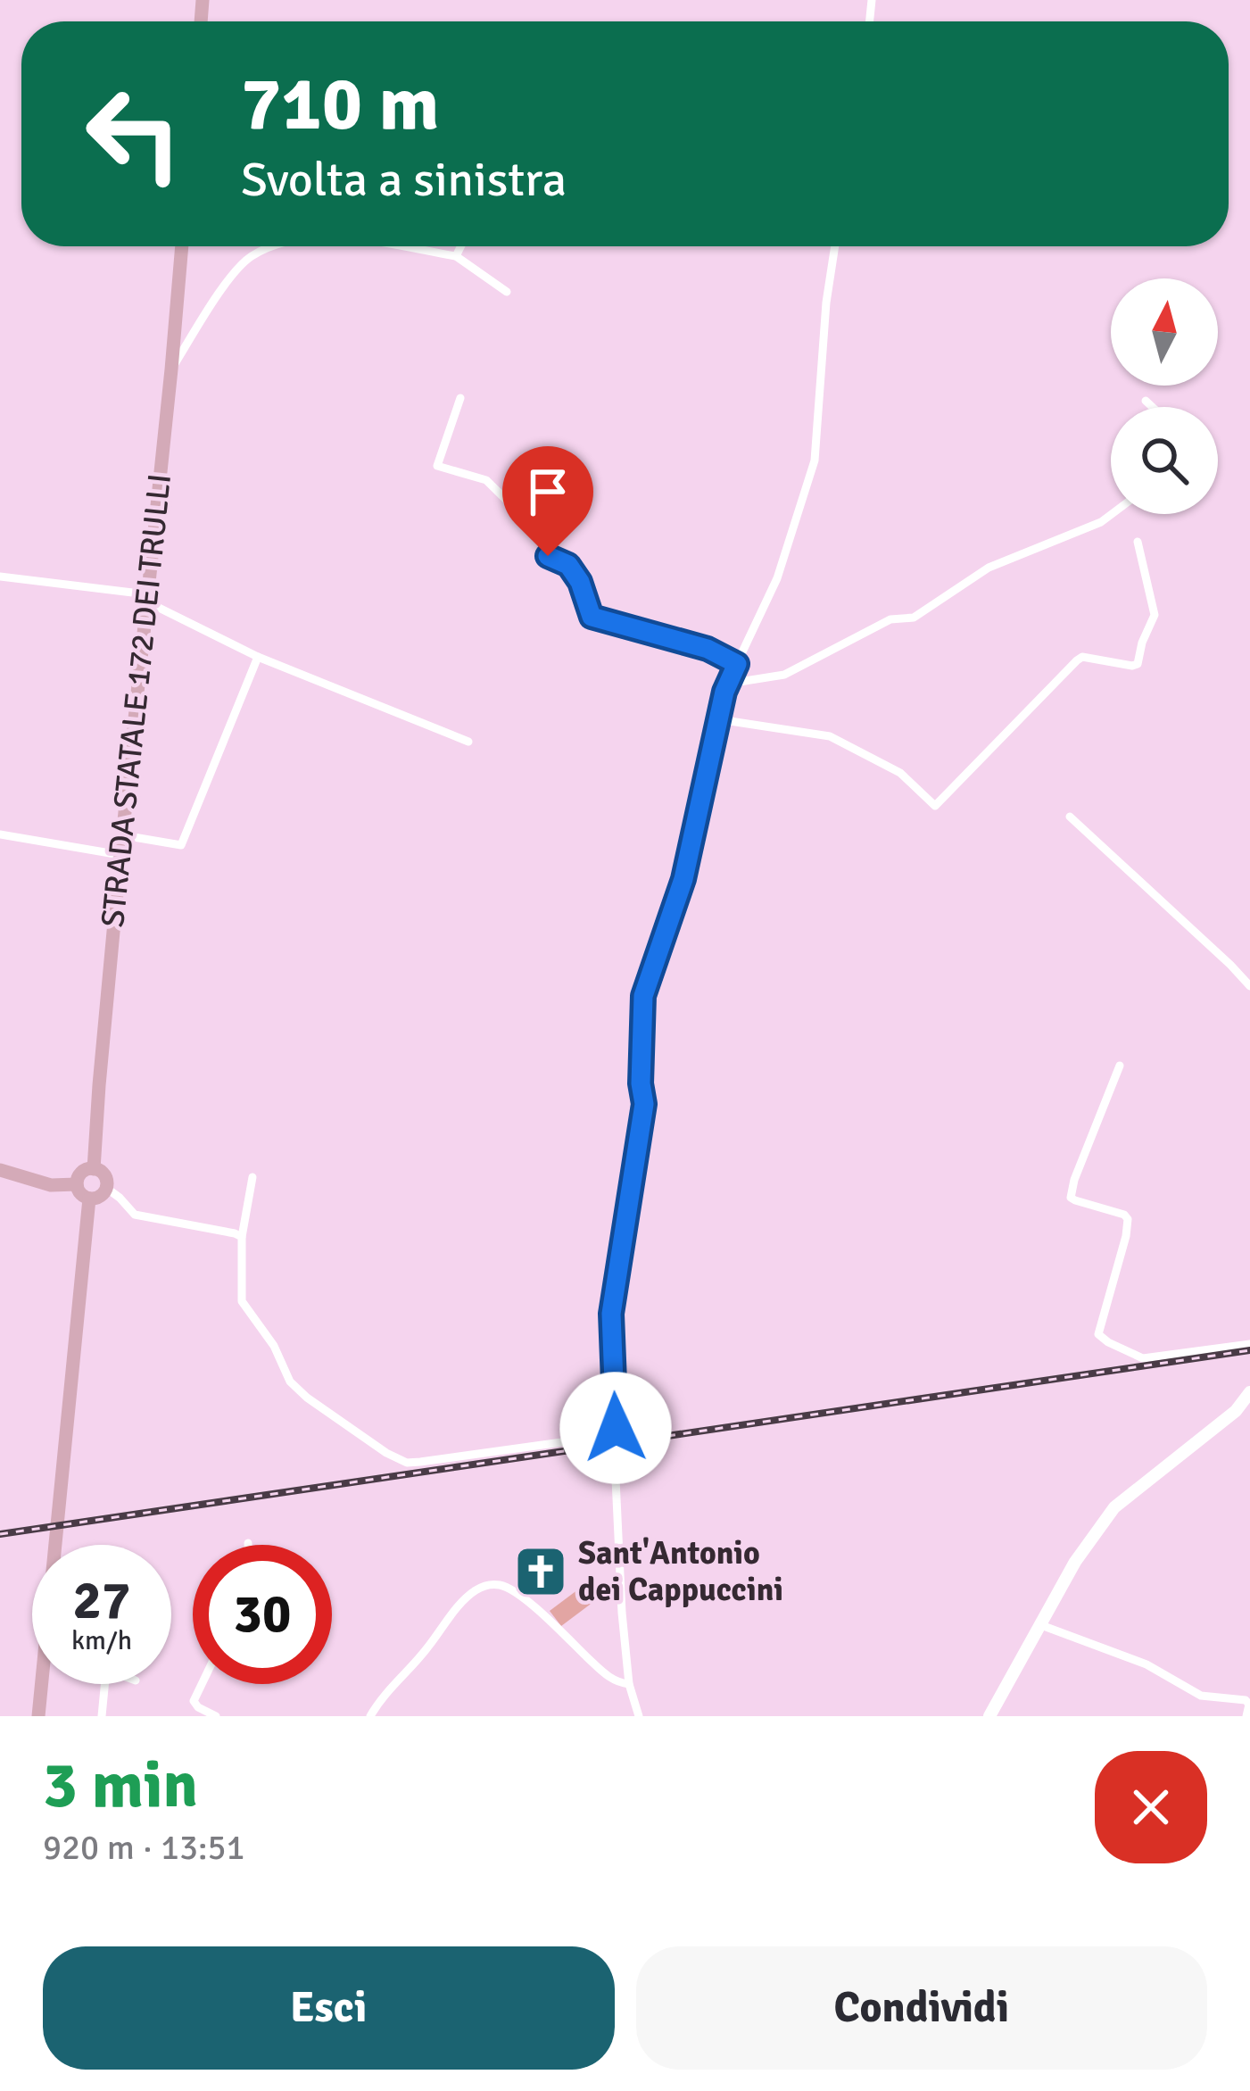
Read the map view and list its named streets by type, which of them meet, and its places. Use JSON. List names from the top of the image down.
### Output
{
  "streets": {
    "main road": ["STRADA STATALE 172 DEI TRULLI"]
  },
  "places": {
    "church": ["Sant'Antonio dei Cappuccini"]
  },
  "north": "top",
  "page": {
    "turn": ["710 m", "Svolta a sinistra"],
    "speed": "27 km/h",
    "limit": "30",
    "heading": ["3 min", "920 m · 13:51"],
    "buttons": ["Esci", "Condividi"]
  }
}
